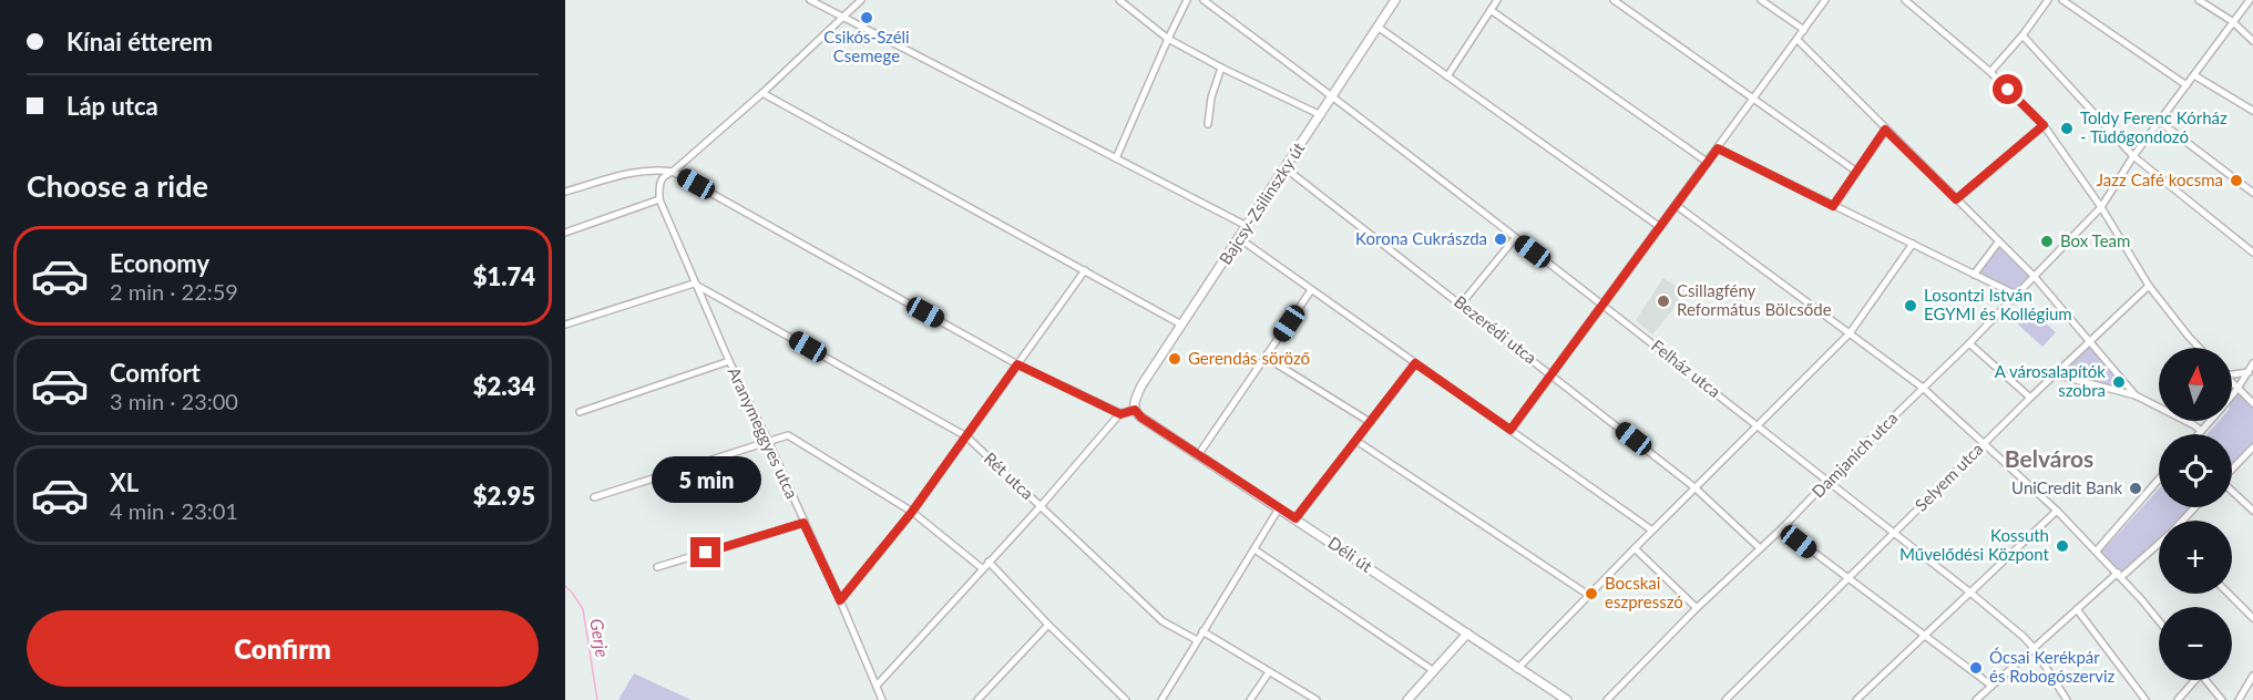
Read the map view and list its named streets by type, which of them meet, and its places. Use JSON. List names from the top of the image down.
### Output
{
  "streets": {
    "main road": ["Bajcsy-Zsilinszky út", "Déli út"],
    "street": [
      "Bezerédi utca",
      "Felház utca",
      "Aranymeggyes utca",
      "Damjanich utca",
      "Rét utca",
      "Selyem utca"
    ]
  },
  "crossings": [
    ["Bajcsy-Zsilinszky út", "Bezerédi utca"],
    ["Bajcsy-Zsilinszky út", "Felház utca"],
    ["Bajcsy-Zsilinszky út", "Déli út"],
    ["Bezerédi utca", "Damjanich utca"],
    ["Felház utca", "Damjanich utca"],
    ["Felház utca", "Selyem utca"],
    ["Aranymeggyes utca", "Rét utca"]
  ],
  "districts": ["Belváros"],
  "water": ["Gerje"],
  "places": [
    "Csikós-Széli Csemege",
    "Toldy Ferenc Kórház - Tüdőgondozó",
    "Jazz Café kocsma",
    "Korona Cukrászda",
    "Box Team",
    "Csillagfény Református Bölcsőde",
    "Losontzi István EGYMI és Kollégium",
    "Gerendás söröző",
    "A városalapítók szobra",
    "UniCredit Bank",
    "Kossuth Művelődési Központ",
    "Bocskai eszpresszó",
    "Ócsai Kerékpár és Robogószerviz"
  ],
  "north": "top",
  "page": {
    "banner": ["Kínai étterem", "Láp utca"],
    "heading": "Choose a ride",
    "list": [
      {
        "name": "Economy",
        "note": "2 min · 22:59",
        "value": "$1.74"
      },
      {
        "name": "Comfort",
        "note": "3 min · 23:00",
        "value": "$2.34"
      },
      {
        "name": "XL",
        "note": "4 min · 23:01",
        "value": "$2.95"
      }
    ],
    "map_buttons": ["+", "−"],
    "bubble": "5 min",
    "buttons": "Confirm"
  }
}
